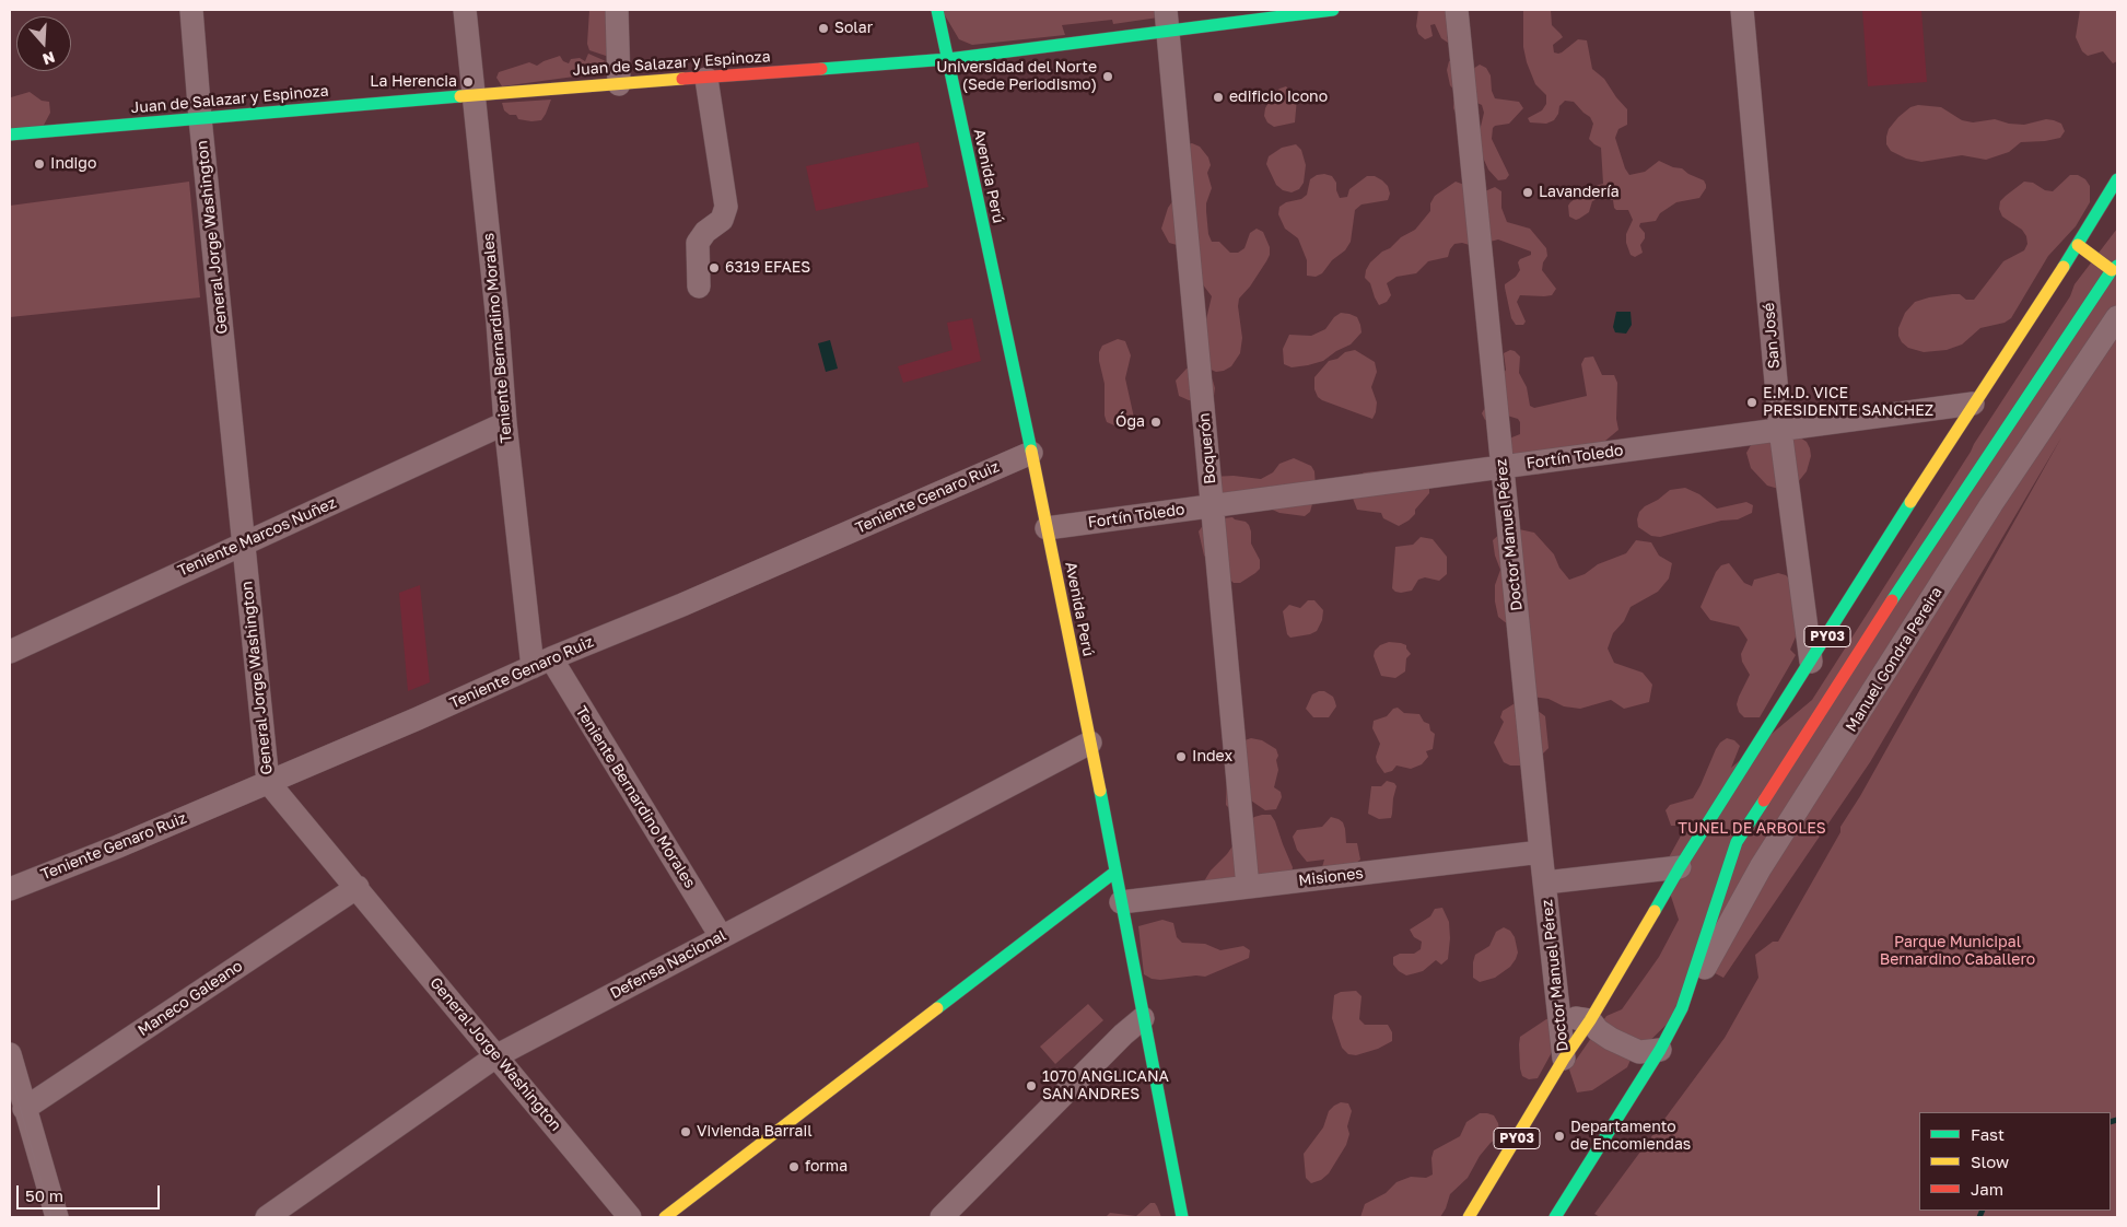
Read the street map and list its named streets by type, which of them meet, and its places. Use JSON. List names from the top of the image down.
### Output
{
  "streets": {
    "main road": ["Juan de Salazar y Espinoza", "Avenida Perú", "PY03"],
    "street": [
      "General Jorge Washington",
      "San José",
      "Teniente Bernardino Morales",
      "Boquerón",
      "Fortín Toledo",
      "Teniente Genaro Ruiz",
      "Doctor Manuel Pérez",
      "Teniente Marcos Nuñez",
      "Manuel Gondra Pereira",
      "Misiones",
      "Defensa Nacional",
      "Maneco Galeano"
    ]
  },
  "crossings": [
    ["Juan de Salazar y Espinoza", "Avenida Perú"],
    ["Juan de Salazar y Espinoza", "General Jorge Washington"],
    ["Juan de Salazar y Espinoza", "Teniente Bernardino Morales"],
    ["Juan de Salazar y Espinoza", "Boquerón"],
    ["Avenida Perú", "Fortín Toledo"],
    ["Avenida Perú", "Teniente Genaro Ruiz"],
    ["Avenida Perú", "Misiones"],
    ["Avenida Perú", "Defensa Nacional"],
    ["General Jorge Washington", "Teniente Genaro Ruiz"],
    ["General Jorge Washington", "Teniente Marcos Nuñez"],
    ["General Jorge Washington", "Defensa Nacional"],
    ["General Jorge Washington", "Maneco Galeano"],
    ["San José", "Fortín Toledo"],
    ["San José", "PY03"],
    ["Teniente Bernardino Morales", "Teniente Genaro Ruiz"],
    ["Teniente Bernardino Morales", "Teniente Marcos Nuñez"],
    ["Teniente Bernardino Morales", "Defensa Nacional"],
    ["Boquerón", "Fortín Toledo"],
    ["Boquerón", "Misiones"],
    ["Fortín Toledo", "Doctor Manuel Pérez"],
    ["Fortín Toledo", "PY03"],
    ["Doctor Manuel Pérez", "PY03"],
    ["Doctor Manuel Pérez", "Misiones"]
  ],
  "parks": ["TUNEL DE ARBOLES", "Parque Municipal Bernardino Caballero"],
  "places": [
    "Solar",
    "Universidad del Norte (Sede Periodismo)",
    "La Herencia",
    "edificio Icono",
    "Indigo",
    "Lavandería",
    "6319 EFAES",
    "E.M.D. VICE PRESIDENTE SANCHEZ",
    "Óga",
    "Index",
    "1070 ANGLICANA SAN ANDRES",
    "Vivienda Barrail",
    "Departamento de Encomiendas",
    "forma"
  ],
  "legend": ["Fast", "Slow", "Jam"],
  "scale_bar": "50 m",
  "north": "bottom"
}
